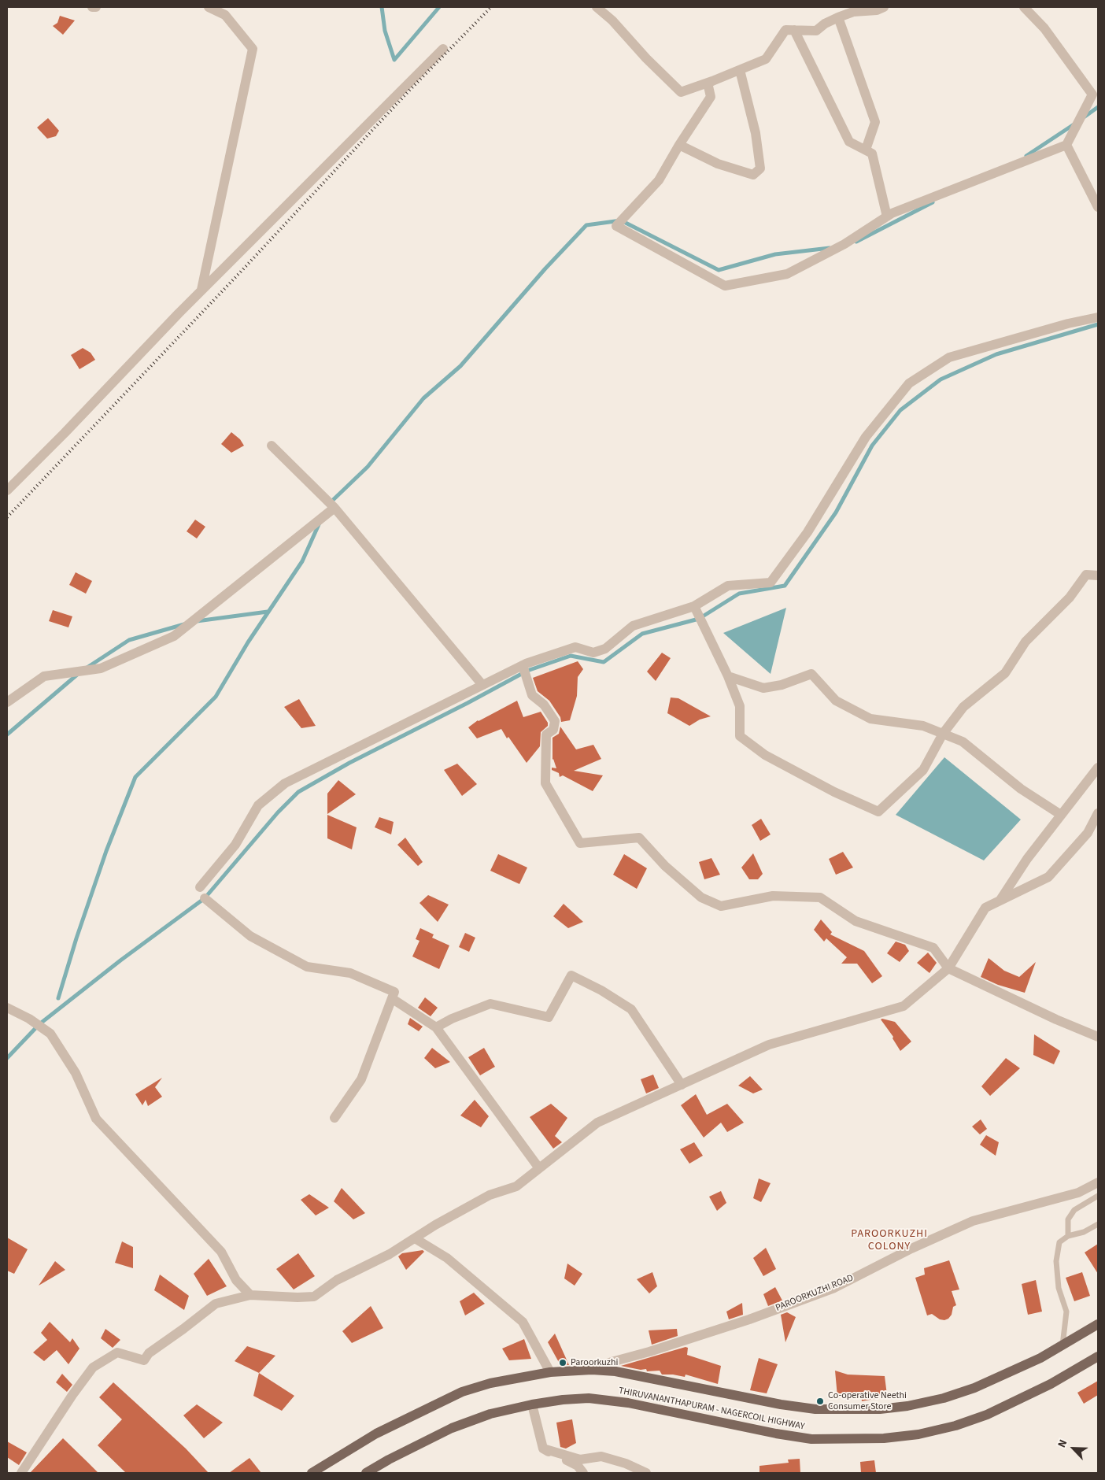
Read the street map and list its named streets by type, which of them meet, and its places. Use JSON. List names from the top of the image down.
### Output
{
  "streets": {
    "main road": ["THIRUVANANTHAPURAM - NAGERCOIL HIGHWAY"],
    "street": ["PAROORKUZHI ROAD"]
  },
  "crossings": [
    ["PAROORKUZHI ROAD", "THIRUVANANTHAPURAM - NAGERCOIL HIGHWAY"]
  ],
  "districts": ["PAROORKUZHI COLONY"],
  "places": ["Paroorkuzhi", "Co-operative Neethi Consumer Store"],
  "north": "top left"
}
